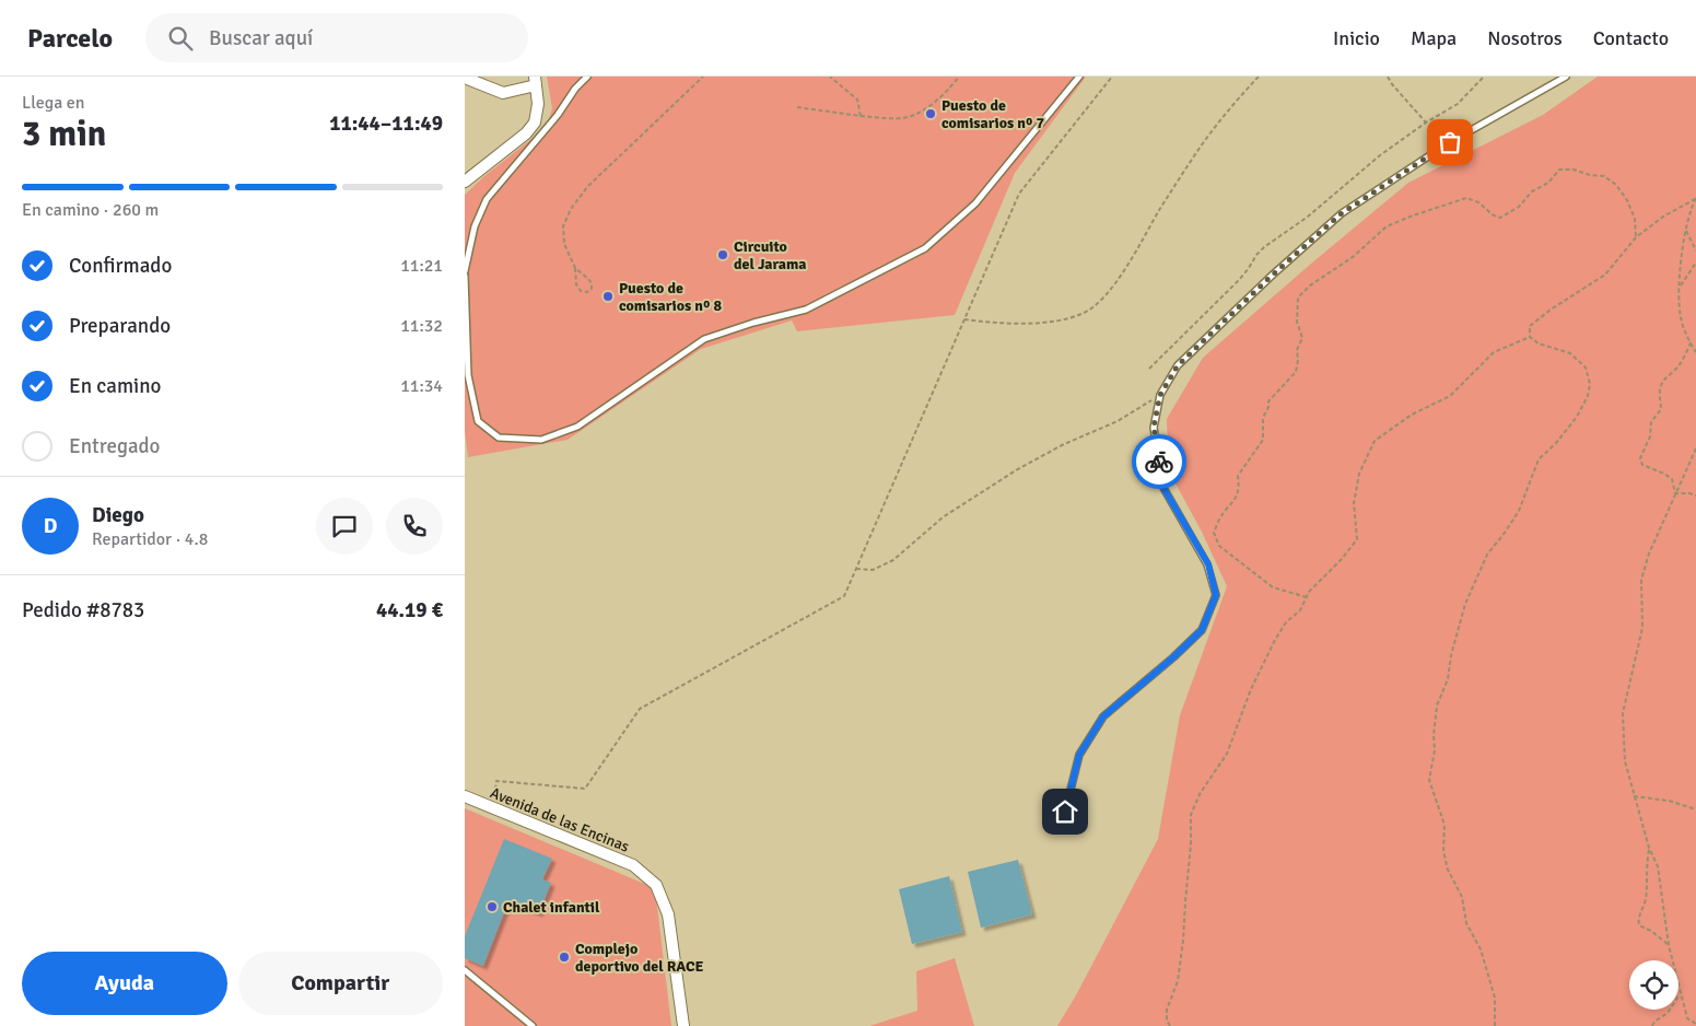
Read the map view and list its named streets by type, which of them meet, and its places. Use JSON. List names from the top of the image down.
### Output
{
  "streets": {
    "street": ["Avenida de las Encinas"]
  },
  "places": [
    "Puesto de comisarios nº 7",
    "Circuito del Jarama",
    "Puesto de comisarios nº 8",
    "Chalet infantil",
    "Complejo deportivo del RACE"
  ],
  "page": {
    "header": "Parcelo",
    "search": "Buscar aquí",
    "nav": [
      "Inicio",
      "Mapa",
      "Nosotros",
      "Contacto"
    ],
    "heading": ["3 min", "Llega en", "11:44–11:49"],
    "panel": [
      "Diego",
      "Repartidor · 4.8",
      "Pedido #8783",
      "44.19 €"
    ],
    "bar": "En camino · 260 m",
    "list": [
      ["Confirmado", "11:21"],
      ["Preparando", "11:32"],
      ["En camino", "11:34"],
      "Entregado"
    ],
    "round": "D",
    "buttons": ["Ayuda", "Compartir"]
  }
}
